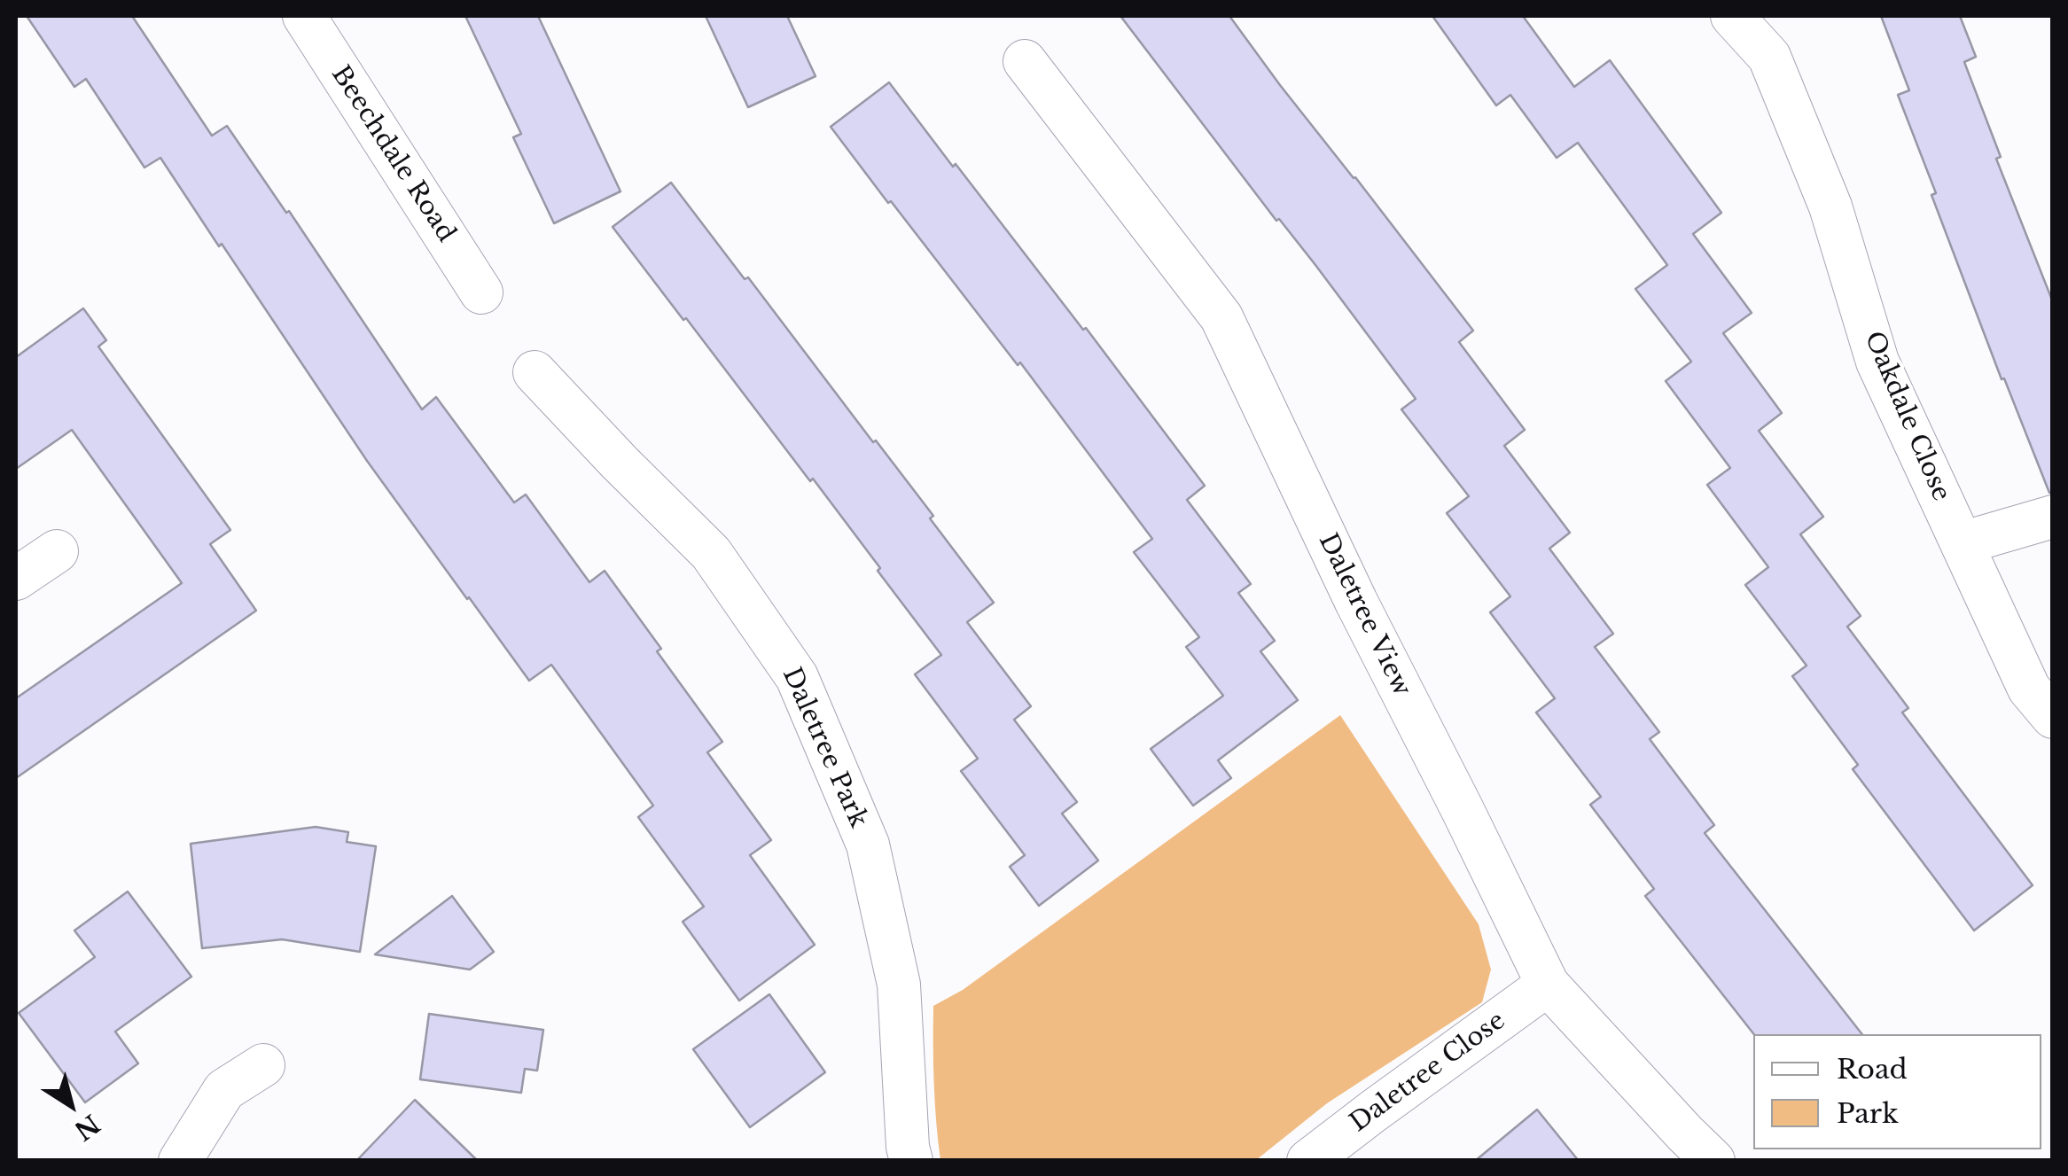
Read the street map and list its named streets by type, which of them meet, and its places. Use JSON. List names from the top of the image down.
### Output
{
  "streets": {
    "street": [
      "Beechdale Road",
      "Oakdale Close",
      "Daletree View",
      "Daletree Park",
      "Daletree Close"
    ]
  },
  "crossings": [
    ["Daletree View", "Daletree Close"]
  ],
  "legend": ["Road", "Park"],
  "north": "bottom right"
}
